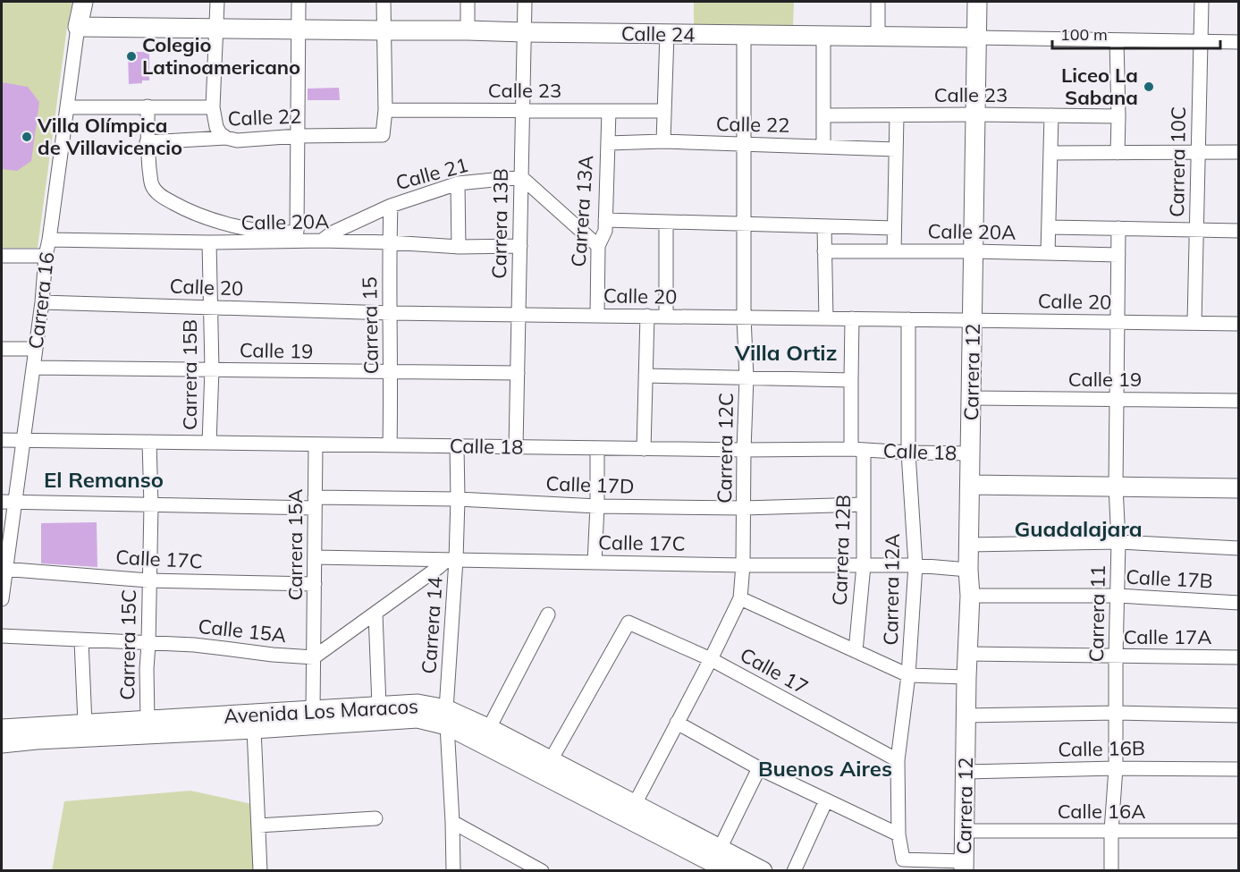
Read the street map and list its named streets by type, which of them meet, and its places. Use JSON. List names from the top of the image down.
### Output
{
  "streets": {
    "street": [
      "Calle 24",
      "Calle 23",
      "Calle 22",
      "Carrera 10C",
      "Calle 21",
      "Carrera 13A",
      "Calle 20A",
      "Carrera 13B",
      "Calle 20",
      "Carrera 16",
      "Carrera 15",
      "Calle 19",
      "Carrera 12",
      "Carrera 15B",
      "Calle 18",
      "Carrera 12C",
      "Calle 17D",
      "Calle 17C",
      "Carrera 15A",
      "Carrera 12B",
      "Calle 17B",
      "Carrera 12A",
      "Carrera 11",
      "Carrera 14",
      "Calle 15A",
      "Calle 17A",
      "Carrera 15C",
      "Calle 17",
      "Avenida Los Maracos",
      "Calle 16B",
      "Calle 16A"
    ]
  },
  "crossings": [
    ["Calle 24", "Carrera 10C"],
    ["Calle 24", "Carrera 13B"],
    ["Calle 24", "Carrera 16"],
    ["Calle 24", "Carrera 12"],
    ["Calle 24", "Carrera 12C"],
    ["Calle 23", "Calle 22"],
    ["Calle 23", "Carrera 13A"],
    ["Calle 23", "Carrera 13B"],
    ["Calle 23", "Carrera 12"],
    ["Calle 22", "Carrera 13A"],
    ["Calle 22", "Carrera 12C"],
    ["Carrera 10C", "Calle 20"],
    ["Calle 21", "Calle 20A"],
    ["Calle 21", "Carrera 13B"],
    ["Calle 21", "Carrera 15"],
    ["Carrera 13A", "Calle 20"],
    ["Calle 20A", "Carrera 13B"],
    ["Calle 20A", "Carrera 16"],
    ["Calle 20A", "Carrera 15"],
    ["Calle 20A", "Carrera 12"],
    ["Calle 20A", "Carrera 15B"],
    ["Calle 20A", "Carrera 11"],
    ["Carrera 13B", "Calle 20"],
    ["Carrera 13B", "Calle 19"],
    ["Carrera 13B", "Calle 18"],
    ["Calle 20", "Carrera 16"],
    ["Calle 20", "Carrera 15"],
    ["Calle 20", "Carrera 12"],
    ["Calle 20", "Carrera 15B"],
    ["Calle 20", "Carrera 12C"],
    ["Calle 20", "Carrera 12B"],
    ["Calle 20", "Carrera 12A"],
    ["Calle 20", "Carrera 11"],
    ["Carrera 16", "Calle 19"],
    ["Carrera 16", "Calle 18"],
    ["Carrera 16", "Calle 17D"],
    ["Carrera 16", "Calle 17C"],
    ["Carrera 15", "Calle 19"],
    ["Carrera 15", "Calle 18"],
    ["Calle 19", "Carrera 12"],
    ["Calle 19", "Carrera 15B"],
    ["Calle 19", "Carrera 11"],
    ["Carrera 12", "Calle 18"],
    ["Carrera 12", "Calle 17C"],
    ["Carrera 12", "Calle 17B"],
    ["Carrera 12", "Carrera 12A"],
    ["Carrera 12", "Calle 17A"],
    ["Carrera 12", "Calle 16B"],
    ["Carrera 12", "Calle 16A"],
    ["Carrera 15B", "Calle 18"],
    ["Calle 18", "Carrera 12C"],
    ["Calle 18", "Carrera 15A"],
    ["Calle 18", "Carrera 12B"],
    ["Calle 18", "Carrera 12A"],
    ["Calle 18", "Carrera 11"],
    ["Calle 18", "Carrera 14"],
    ["Calle 18", "Carrera 15C"],
    ["Carrera 12C", "Calle 17D"],
    ["Carrera 12C", "Calle 17C"],
    ["Carrera 12C", "Calle 17"],
    ["Carrera 12C", "Avenida Los Maracos"],
    ["Calle 17D", "Carrera 15A"],
    ["Calle 17D", "Carrera 12B"],
    ["Calle 17D", "Carrera 14"],
    ["Calle 17D", "Carrera 15C"],
    ["Calle 17C", "Carrera 15A"],
    ["Calle 17C", "Carrera 12B"],
    ["Calle 17C", "Carrera 12A"],
    ["Calle 17C", "Carrera 14"],
    ["Calle 17C", "Carrera 15C"],
    ["Carrera 15A", "Calle 15A"],
    ["Carrera 15A", "Avenida Los Maracos"],
    ["Calle 17B", "Carrera 11"],
    ["Carrera 12A", "Calle 17"],
    ["Carrera 11", "Calle 17A"],
    ["Carrera 11", "Calle 16B"],
    ["Carrera 11", "Calle 16A"],
    ["Carrera 14", "Avenida Los Maracos"],
    ["Calle 15A", "Carrera 15C"],
    ["Carrera 15C", "Avenida Los Maracos"],
    ["Calle 17", "Avenida Los Maracos"]
  ],
  "districts": [
    "Villa Ortiz",
    "El Remanso",
    "Guadalajara",
    "Buenos Aires"
  ],
  "places": ["Colegio Latinoamericano", "Liceo La Sabana", "Villa Olímpica de Villavicencio"],
  "scale_bar": "100 m"
}
